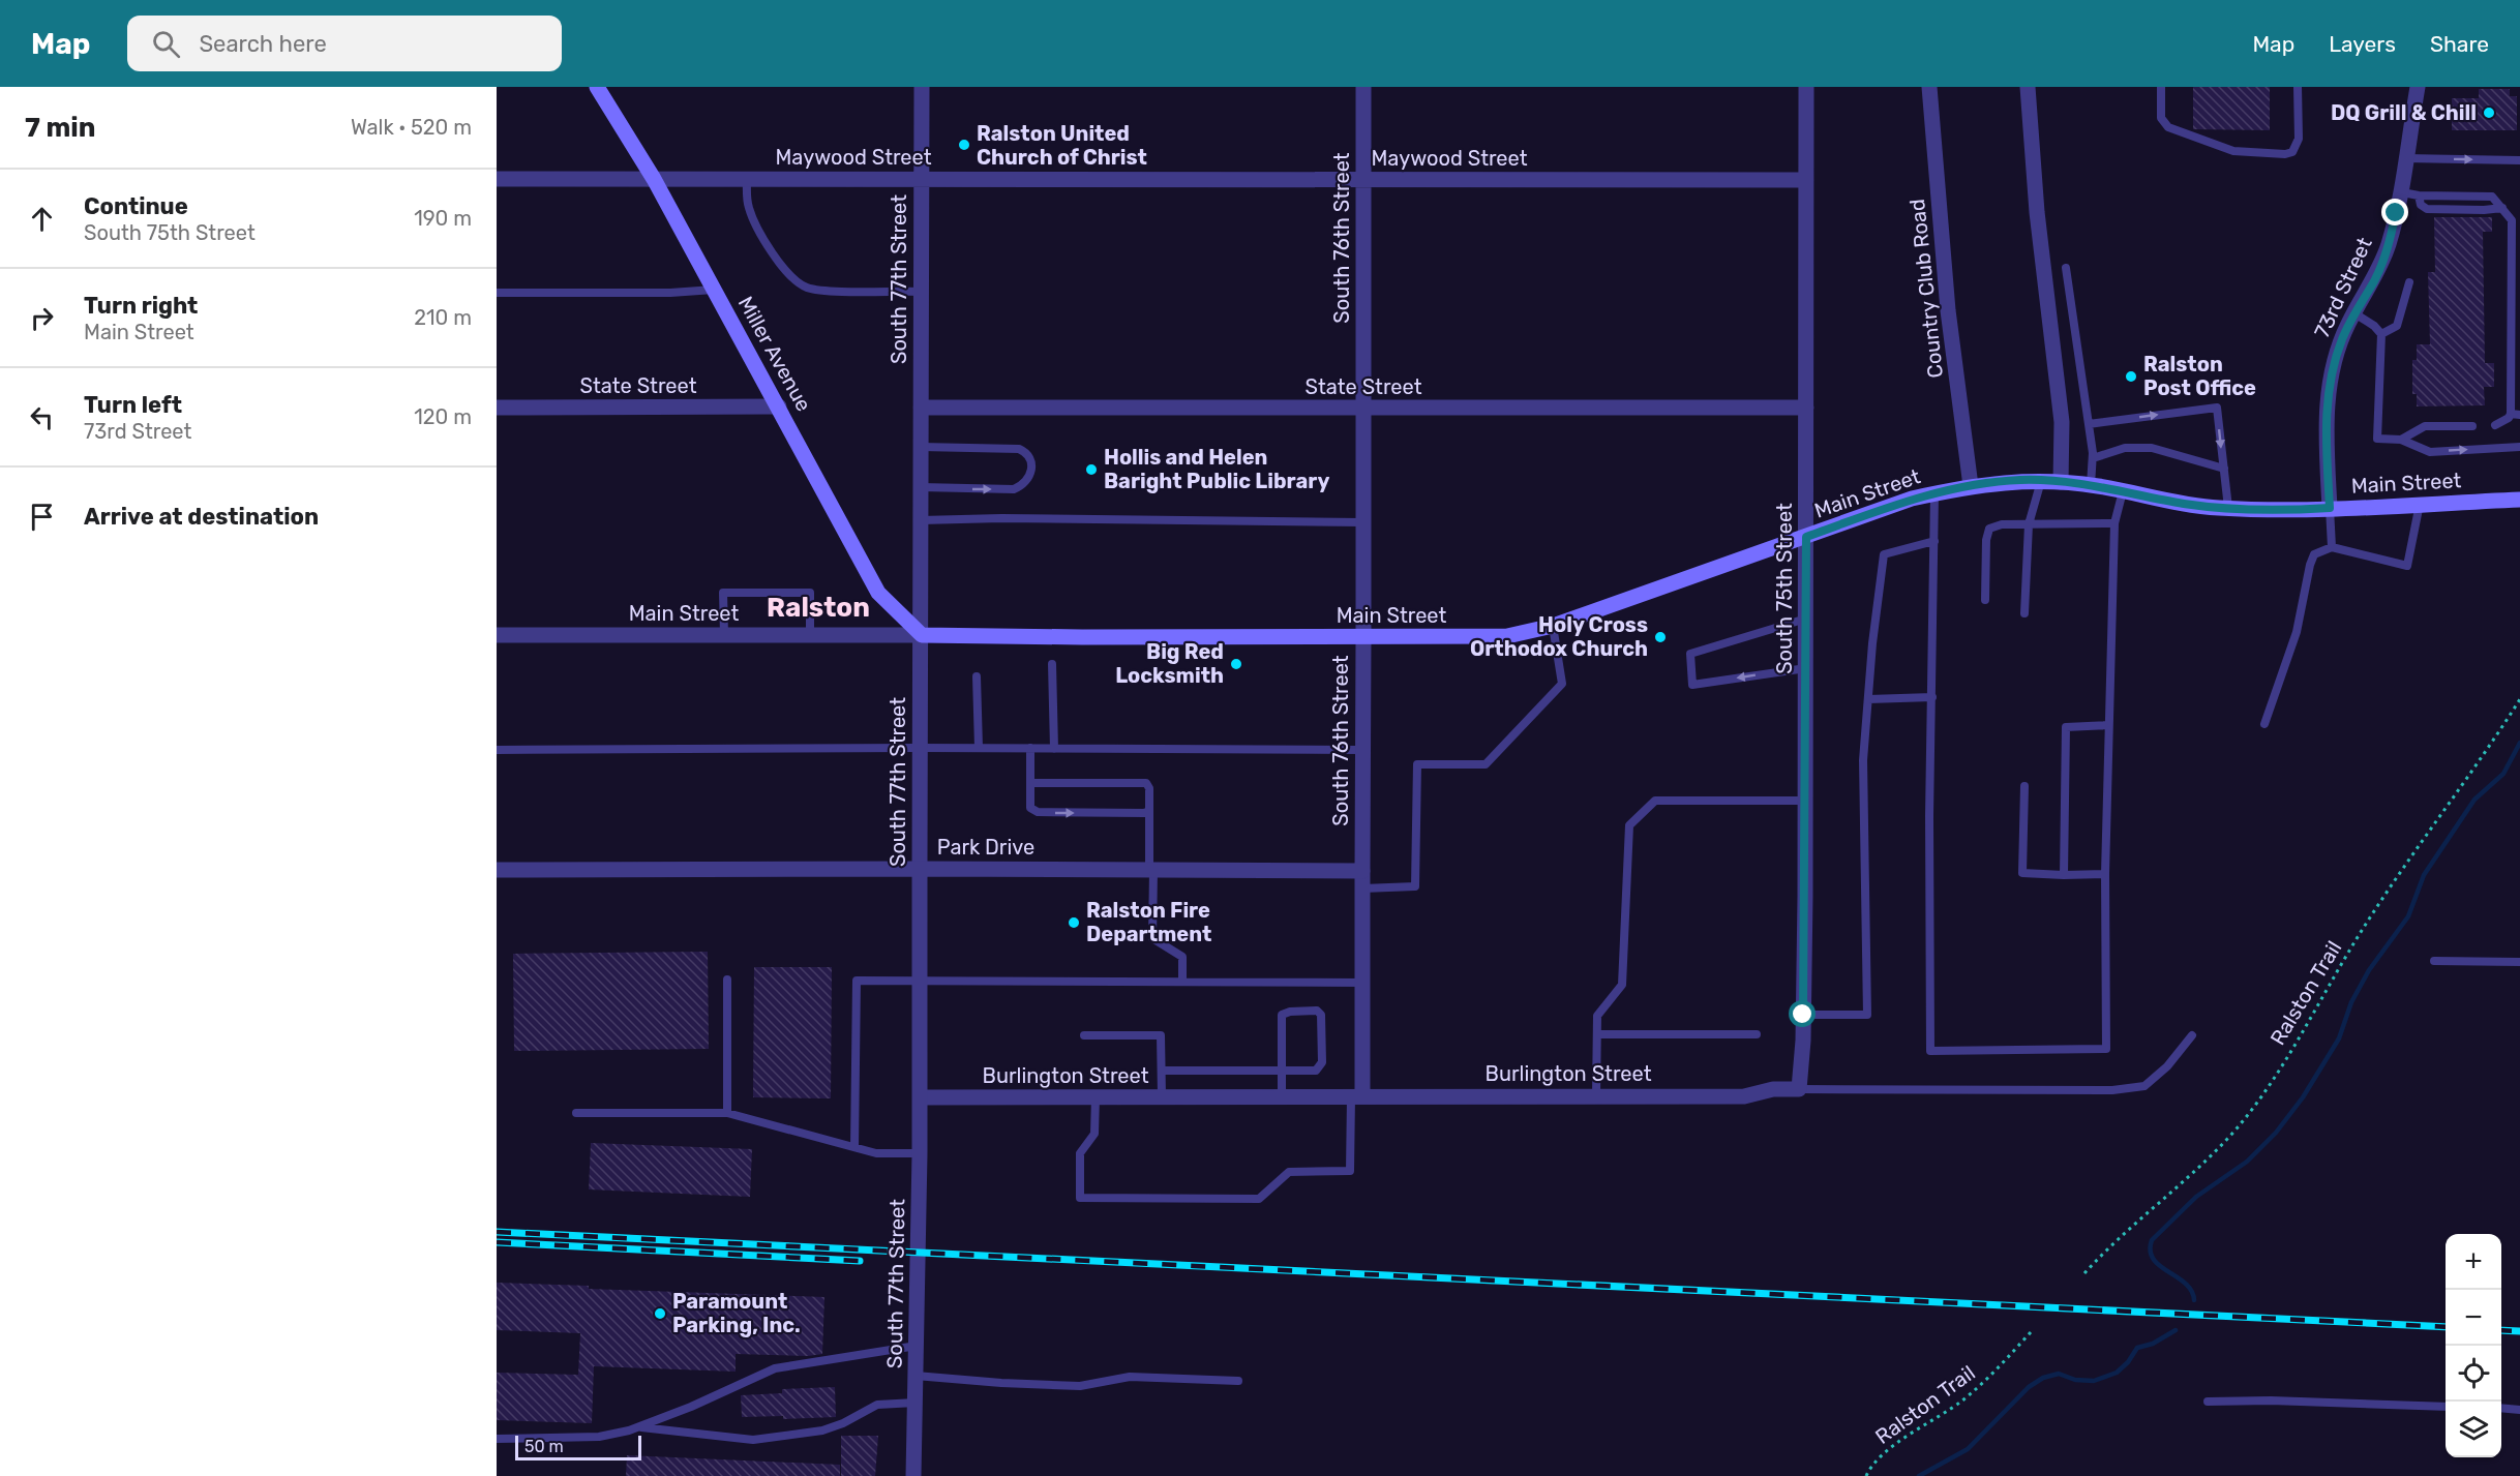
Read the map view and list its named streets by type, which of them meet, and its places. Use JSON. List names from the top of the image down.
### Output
{
  "streets": {
    "main road": ["Miller Avenue", "Main Street"],
    "street": [
      "Maywood Street",
      "South 76th Street",
      "South 77th Street",
      "73rd Street",
      "Country Club Road",
      "State Street",
      "South 75th Street",
      "Park Drive",
      "Burlington Street"
    ],
    "path": ["Ralston Trail"]
  },
  "crossings": [
    ["Maywood Street", "South 76th Street"],
    ["Maywood Street", "South 77th Street"],
    ["Maywood Street", "Miller Avenue"],
    ["Maywood Street", "South 75th Street"],
    ["South 76th Street", "State Street"],
    ["South 76th Street", "Main Street"],
    ["South 76th Street", "Park Drive"],
    ["South 76th Street", "Burlington Street"],
    ["South 77th Street", "Miller Avenue"],
    ["South 77th Street", "State Street"],
    ["South 77th Street", "Main Street"],
    ["South 77th Street", "Park Drive"],
    ["South 77th Street", "Burlington Street"],
    ["73rd Street", "Main Street"],
    ["Country Club Road", "Main Street"],
    ["Miller Avenue", "State Street"],
    ["Miller Avenue", "Main Street"],
    ["State Street", "South 75th Street"],
    ["Main Street", "South 75th Street"],
    ["South 75th Street", "Burlington Street"]
  ],
  "districts": ["Ralston"],
  "places": [
    "DQ Grill & Chill",
    "Ralston United Church of Christ",
    "Ralston Post Office",
    "Hollis and Helen Baright Public Library",
    "Holy Cross Orthodox Church",
    "Big Red Locksmith",
    "Ralston Fire Department",
    "Paramount Parking, Inc."
  ],
  "scale_bar": "50 m",
  "page": {
    "header": "Map",
    "search": "Search here",
    "nav": ["Map", "Layers", "Share"],
    "heading": ["7 min", "Walk · 520 m"],
    "list": [
      ["Continue", "South 75th Street", "190 m"],
      ["Turn right", "Main Street", "210 m"],
      ["Turn left", "73rd Street", "120 m"],
      "Arrive at destination"
    ],
    "map_buttons": ["+", "−"],
    "scale": "50 m"
  }
}
